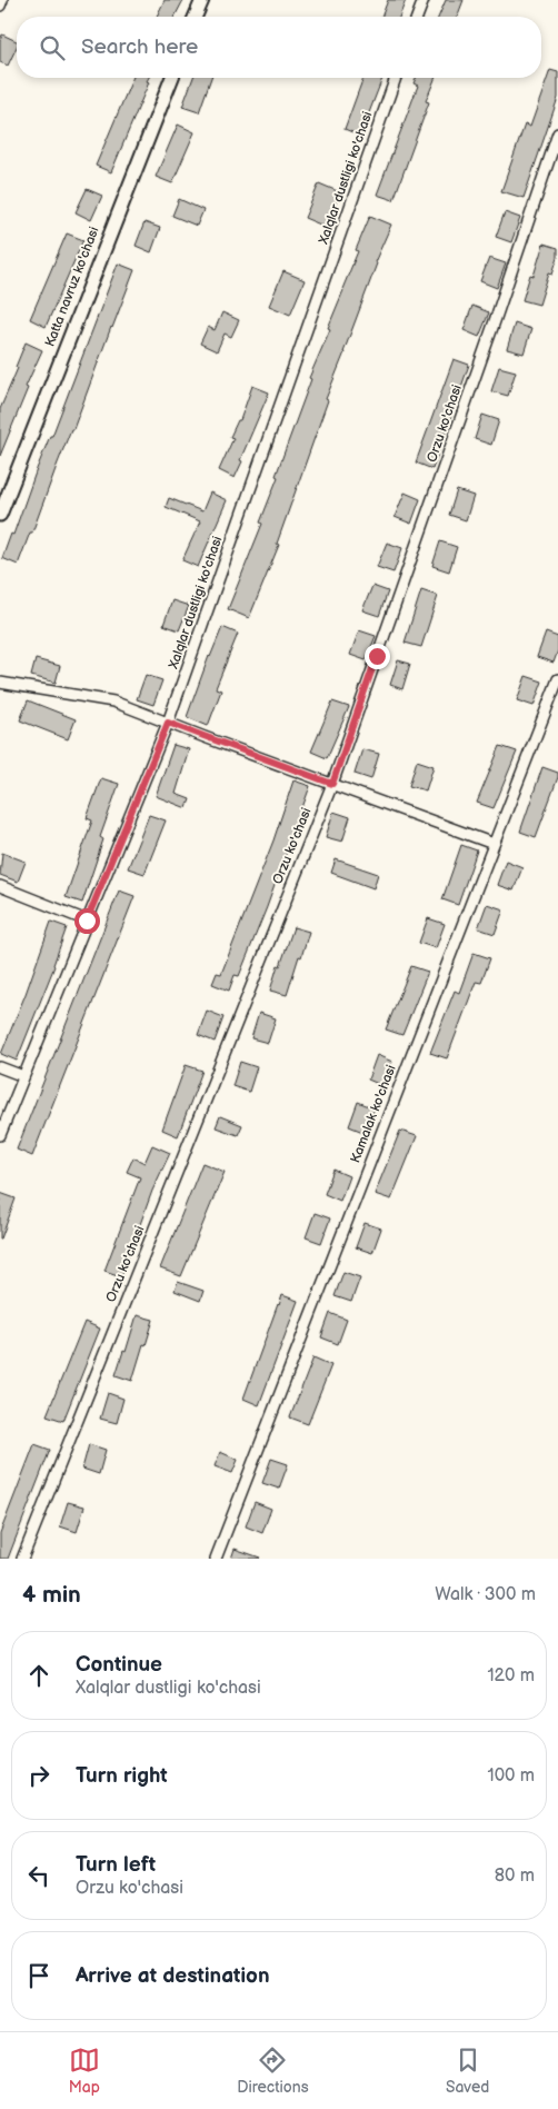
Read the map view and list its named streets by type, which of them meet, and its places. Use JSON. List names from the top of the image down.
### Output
{
  "streets": {
    "street": [
      "Xalqlar dustligi ko'chasi",
      "Katta navruz ko'chasi",
      "Orzu ko'chasi",
      "Kamalak ko'chasi"
    ]
  },
  "page": {
    "search": "Search here",
    "heading": ["4 min", "Walk · 300 m"],
    "list": [
      ["Continue", "Xalqlar dustligi ko'chasi", "120 m"],
      ["Turn right", "100 m"],
      ["Turn left", "Orzu ko'chasi", "80 m"],
      "Arrive at destination"
    ],
    "nav": ["Map", "Directions", "Saved"]
  }
}
